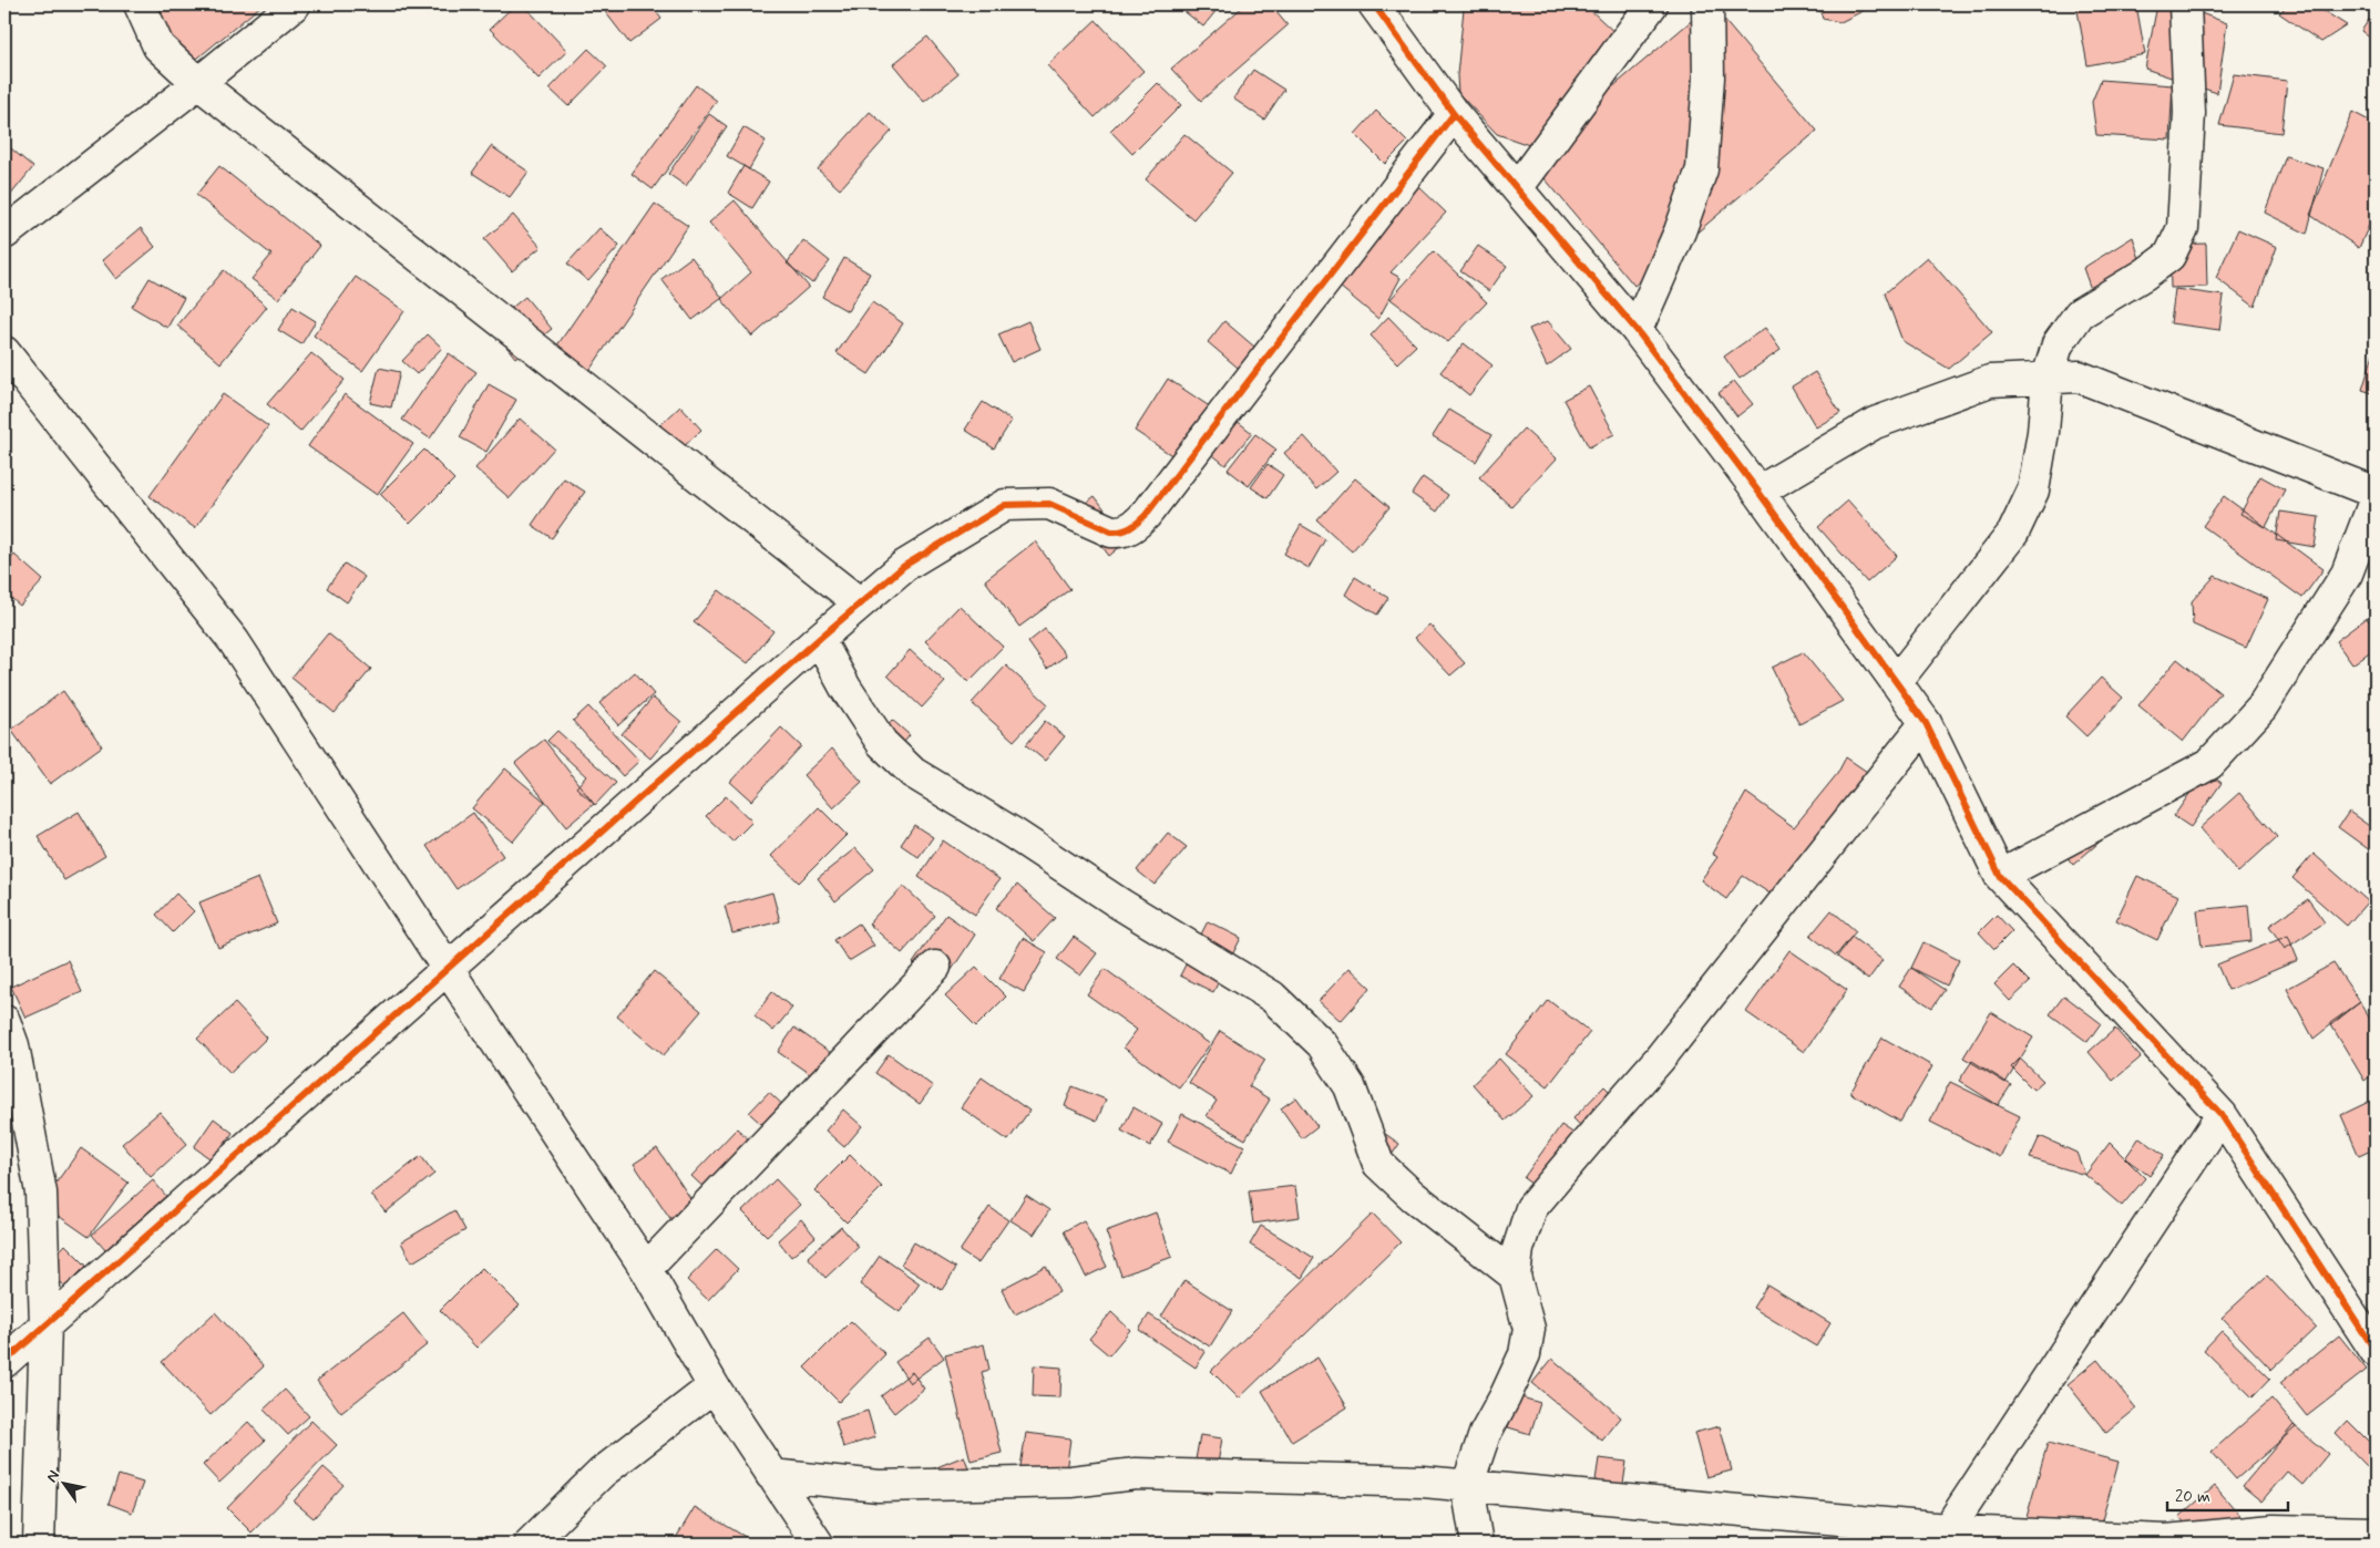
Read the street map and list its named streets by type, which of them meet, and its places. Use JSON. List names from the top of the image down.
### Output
{
  "scale_bar": "20 m",
  "north": "top left"
}
